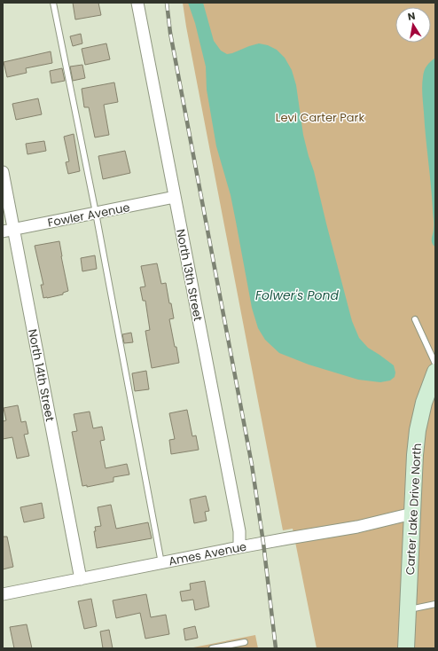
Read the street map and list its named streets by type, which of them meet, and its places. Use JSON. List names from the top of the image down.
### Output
{
  "streets": {
    "street": [
      "Fowler Avenue",
      "North 13th Street",
      "North 14th Street",
      "Carter Lake Drive North",
      "Ames Avenue"
    ]
  },
  "crossings": [
    ["Fowler Avenue", "North 13th Street"],
    ["Fowler Avenue", "North 14th Street"],
    ["North 13th Street", "Ames Avenue"],
    ["North 14th Street", "Ames Avenue"],
    ["Carter Lake Drive North", "Ames Avenue"]
  ],
  "water": ["Folwer's Pond"],
  "parks": ["Levi Carter Park"],
  "north": "top"
}
